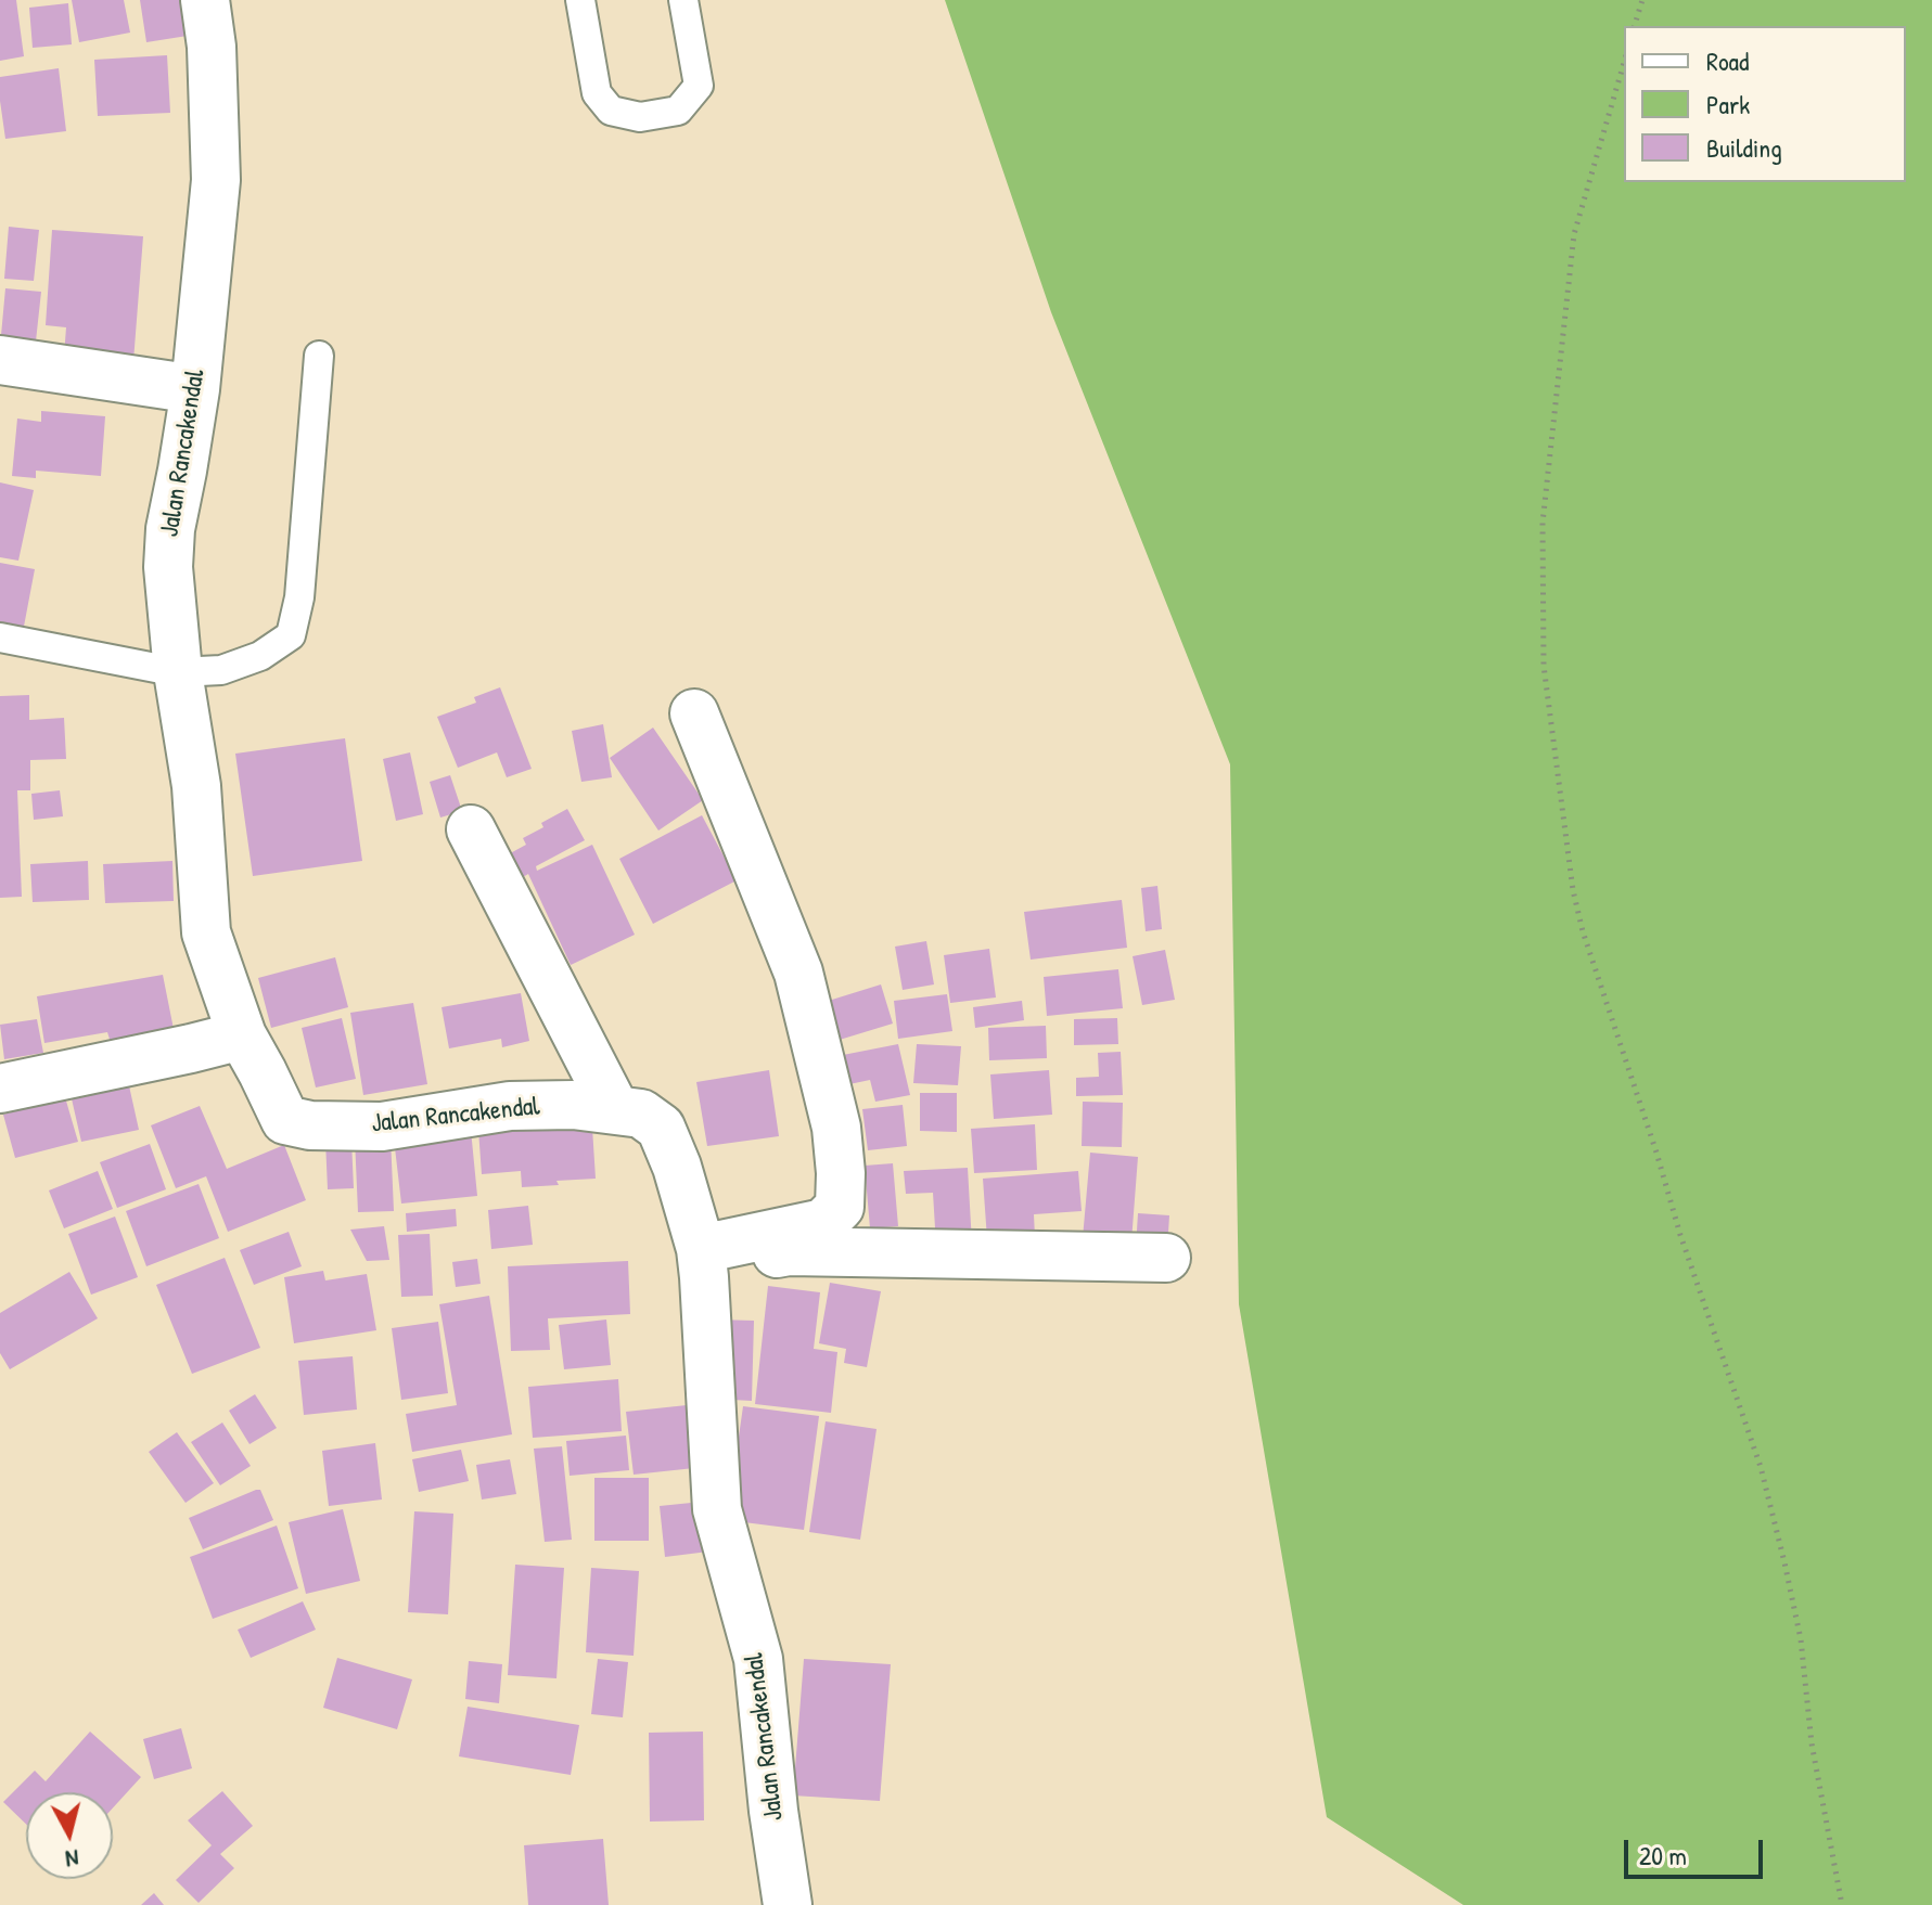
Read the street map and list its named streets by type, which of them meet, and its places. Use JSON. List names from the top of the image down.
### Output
{
  "streets": {
    "street": ["Jalan Rancakendal"]
  },
  "legend": ["Road", "Park", "Building"],
  "scale_bar": "20 m",
  "north": "bottom"
}
